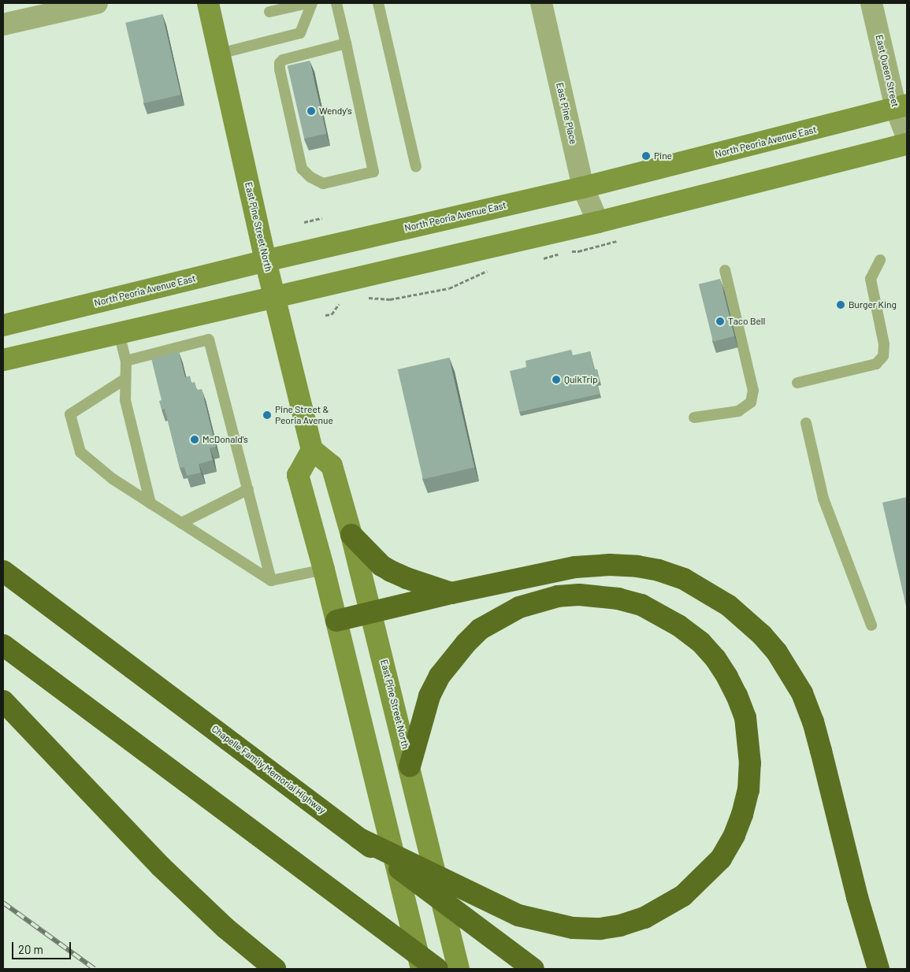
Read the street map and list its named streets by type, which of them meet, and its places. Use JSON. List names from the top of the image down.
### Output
{
  "streets": {
    "highway": ["Chapelle Family Memorial Highway"],
    "main road": ["North Peoria Avenue East", "East Pine Street North"],
    "street": ["East Queen Street", "East Pine Place"]
  },
  "crossings": [
    ["East Queen Street", "North Peoria Avenue East"],
    ["East Pine Place", "North Peoria Avenue East"],
    ["North Peoria Avenue East", "East Pine Street North"]
  ],
  "places": [
    "Wendy's",
    "Pine",
    "Burger King",
    "Taco Bell",
    "QuikTrip",
    "Pine Street & Peoria Avenue",
    "McDonald's"
  ],
  "scale_bar": "20 m"
}
